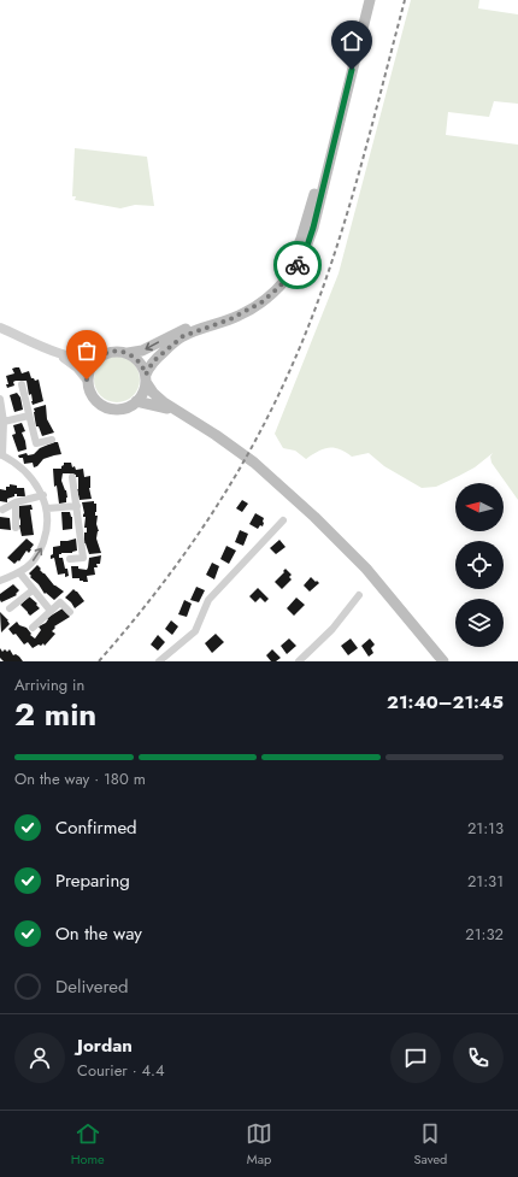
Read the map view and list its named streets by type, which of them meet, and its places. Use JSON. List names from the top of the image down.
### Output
{
  "north": "left",
  "page": {
    "heading": ["2 min", "Arriving in", "21:40–21:45"],
    "panel": ["Jordan", "Courier · 4.4"],
    "bar": "On the way · 180 m",
    "list": [
      ["Confirmed", "21:13"],
      ["Preparing", "21:31"],
      ["On the way", "21:32"],
      "Delivered"
    ],
    "tabs": ["Home", "Map", "Saved"]
  }
}
